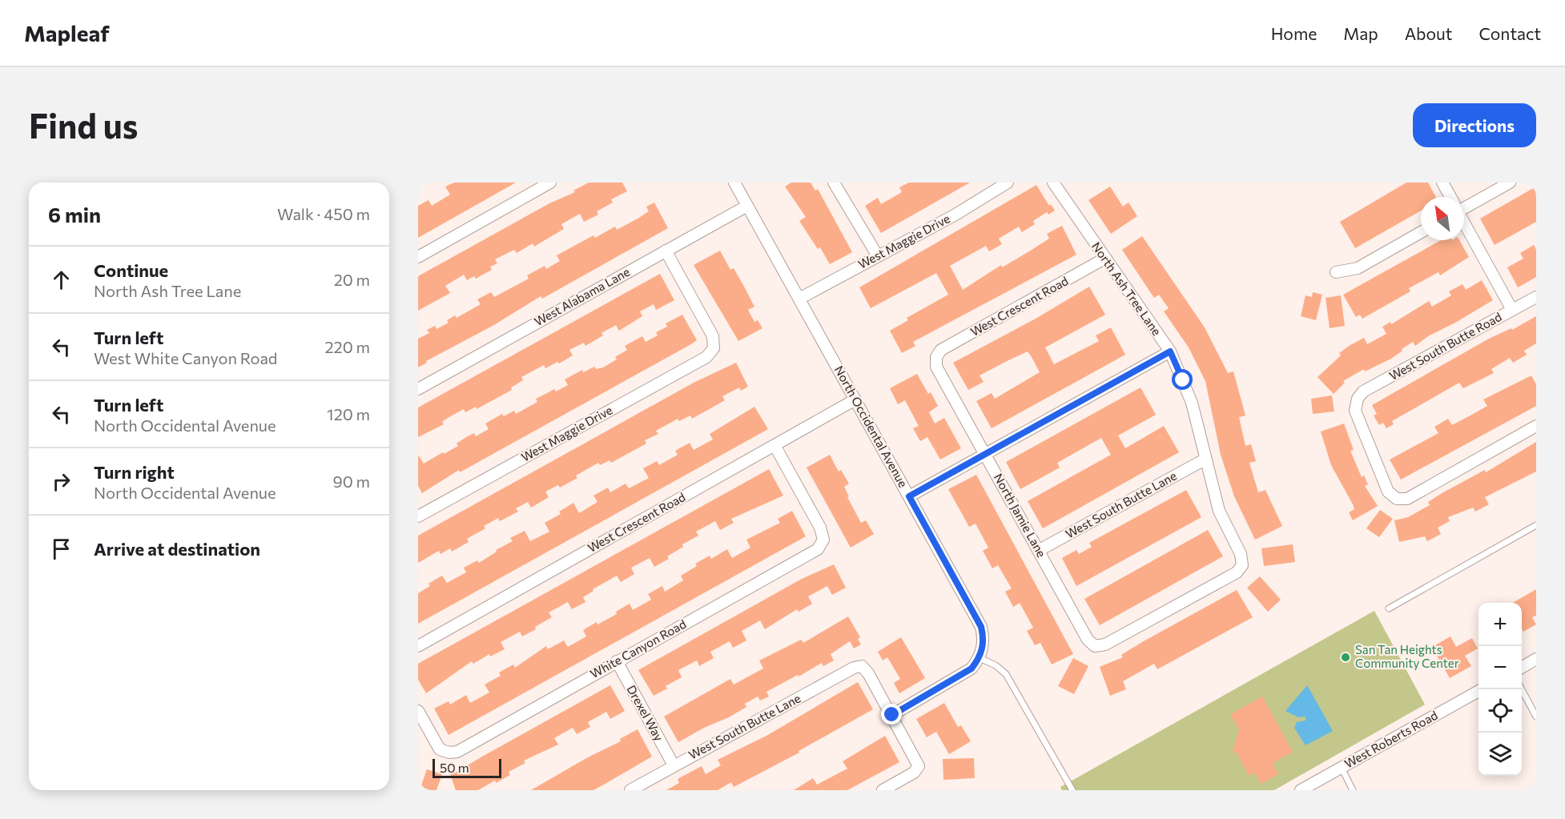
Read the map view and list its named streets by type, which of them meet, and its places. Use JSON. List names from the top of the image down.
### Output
{
  "streets": {
    "street": [
      "West Maggie Drive",
      "North Ash Tree Lane",
      "West Alabama Lane",
      "West Crescent Road",
      "West South Butte Road",
      "North Occidental Avenue",
      "West South Butte Lane",
      "North Jamie Lane",
      "White Canyon Road",
      "Drexel Way",
      "West Roberts Road"
    ]
  },
  "crossings": [
    ["West Maggie Drive", "West Alabama Lane"],
    ["West Maggie Drive", "North Occidental Avenue"],
    ["North Ash Tree Lane", "West Crescent Road"],
    ["North Ash Tree Lane", "West South Butte Lane"],
    ["North Ash Tree Lane", "North Jamie Lane"],
    ["West Alabama Lane", "North Occidental Avenue"],
    ["West Crescent Road", "North Occidental Avenue"],
    ["West Crescent Road", "North Jamie Lane"],
    ["West Crescent Road", "White Canyon Road"],
    ["North Occidental Avenue", "West South Butte Lane"],
    ["West South Butte Lane", "North Jamie Lane"],
    ["West South Butte Lane", "Drexel Way"],
    ["White Canyon Road", "Drexel Way"]
  ],
  "places": ["San Tan Heights Community Center"],
  "scale_bar": "50 m",
  "north": "top left",
  "page": {
    "header": "Mapleaf",
    "nav": [
      "Home",
      "Map",
      "About",
      "Contact"
    ],
    "buttons": "Directions",
    "title": "Find us",
    "heading": ["6 min", "Walk · 450 m"],
    "list": [
      ["Continue", "North Ash Tree Lane", "20 m"],
      ["Turn left", "West White Canyon Road", "220 m"],
      ["Turn left", "North Occidental Avenue", "120 m"],
      ["Turn right", "North Occidental Avenue", "90 m"],
      "Arrive at destination"
    ],
    "map_buttons": ["+", "−"],
    "scale": "50 m"
  }
}
